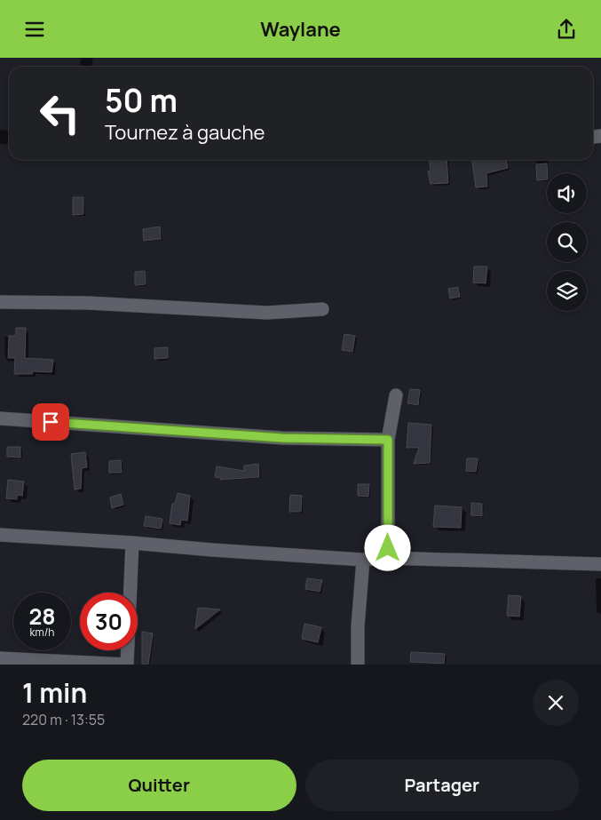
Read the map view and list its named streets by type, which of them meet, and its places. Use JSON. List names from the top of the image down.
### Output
{
  "page": {
    "header": "Waylane",
    "turn": ["50 m", "Tournez à gauche"],
    "speed": "28 km/h",
    "limit": "30",
    "heading": ["1 min", "220 m · 13:55"],
    "buttons": ["Quitter", "Partager"]
  }
}
